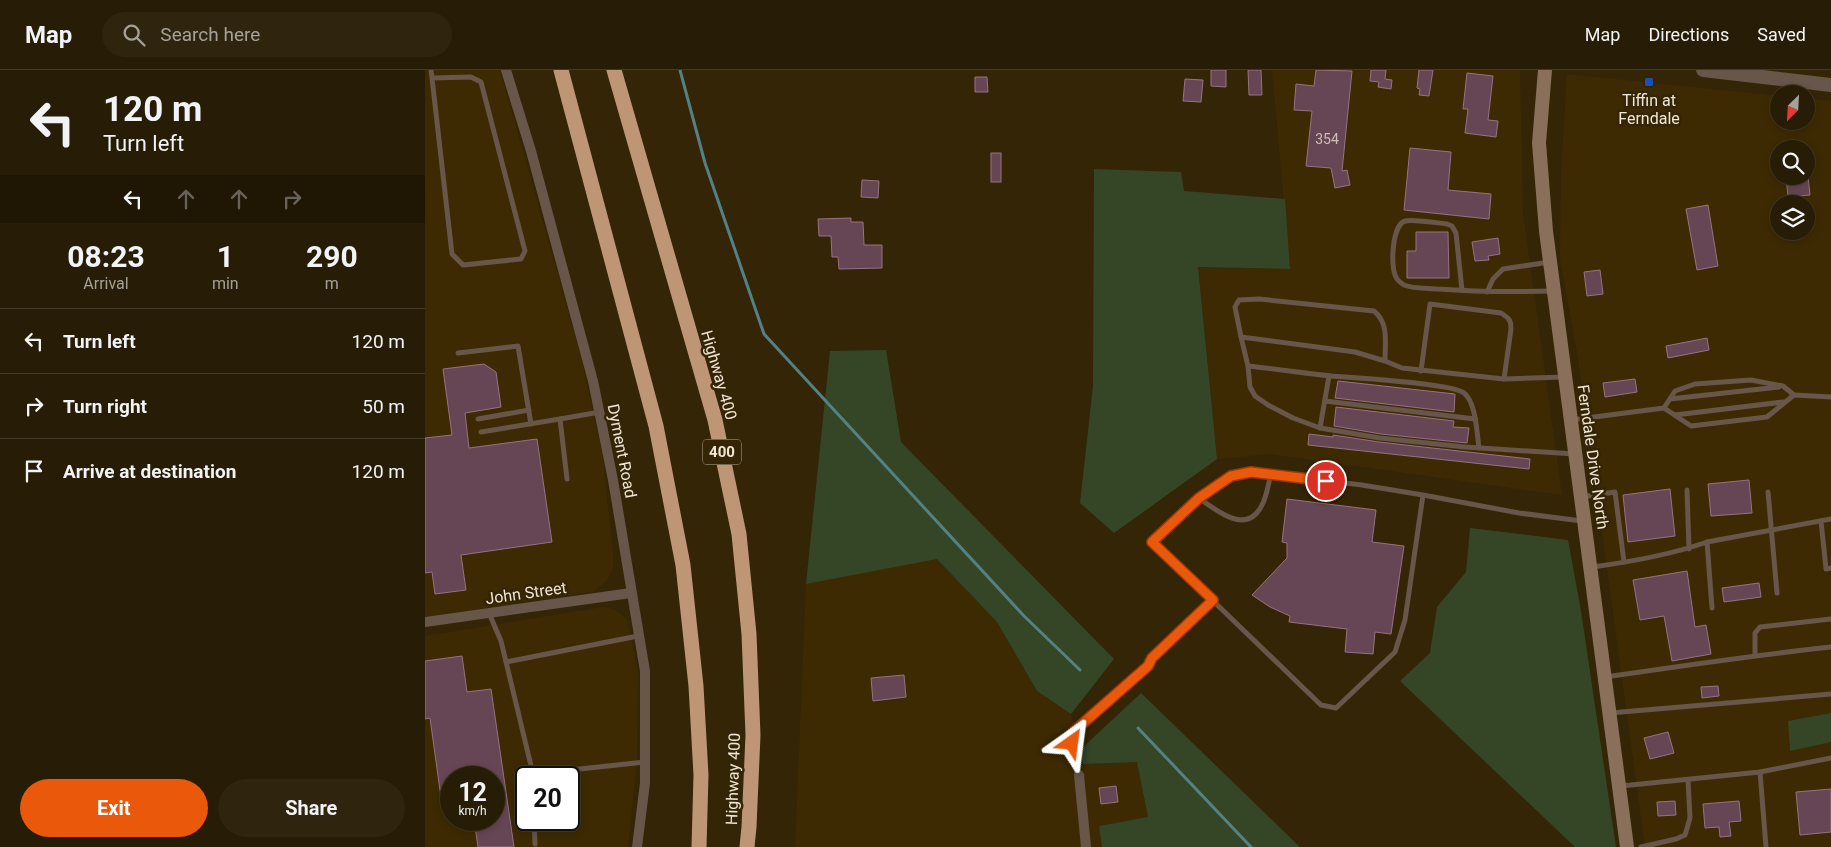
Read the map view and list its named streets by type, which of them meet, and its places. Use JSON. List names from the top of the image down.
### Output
{
  "streets": {
    "highway": ["Highway 400", "400"],
    "main road": ["Ferndale Drive North"],
    "street": ["Dyment Road", "John Street"]
  },
  "crossings": [
    ["Dyment Road", "John Street"]
  ],
  "places": {
    "transit": ["Tiffin at Ferndale"]
  },
  "house_numbers": ["354"],
  "north": "bottom left",
  "page": {
    "header": "Map",
    "search": "Search here",
    "nav": ["Map", "Directions", "Saved"],
    "turn": ["120 m", "Turn left"],
    "eta": [
      "08:23",
      "Arrival",
      "1",
      "min",
      "290",
      "m"
    ],
    "list": [
      {
        "name": "Turn left",
        "value": "120 m"
      },
      {
        "name": "Turn right",
        "value": "50 m"
      },
      {
        "name": "Arrive at destination",
        "value": "120 m"
      }
    ],
    "speed": "12 km/h",
    "limit": "20",
    "buttons": ["Exit", "Share"]
  }
}
